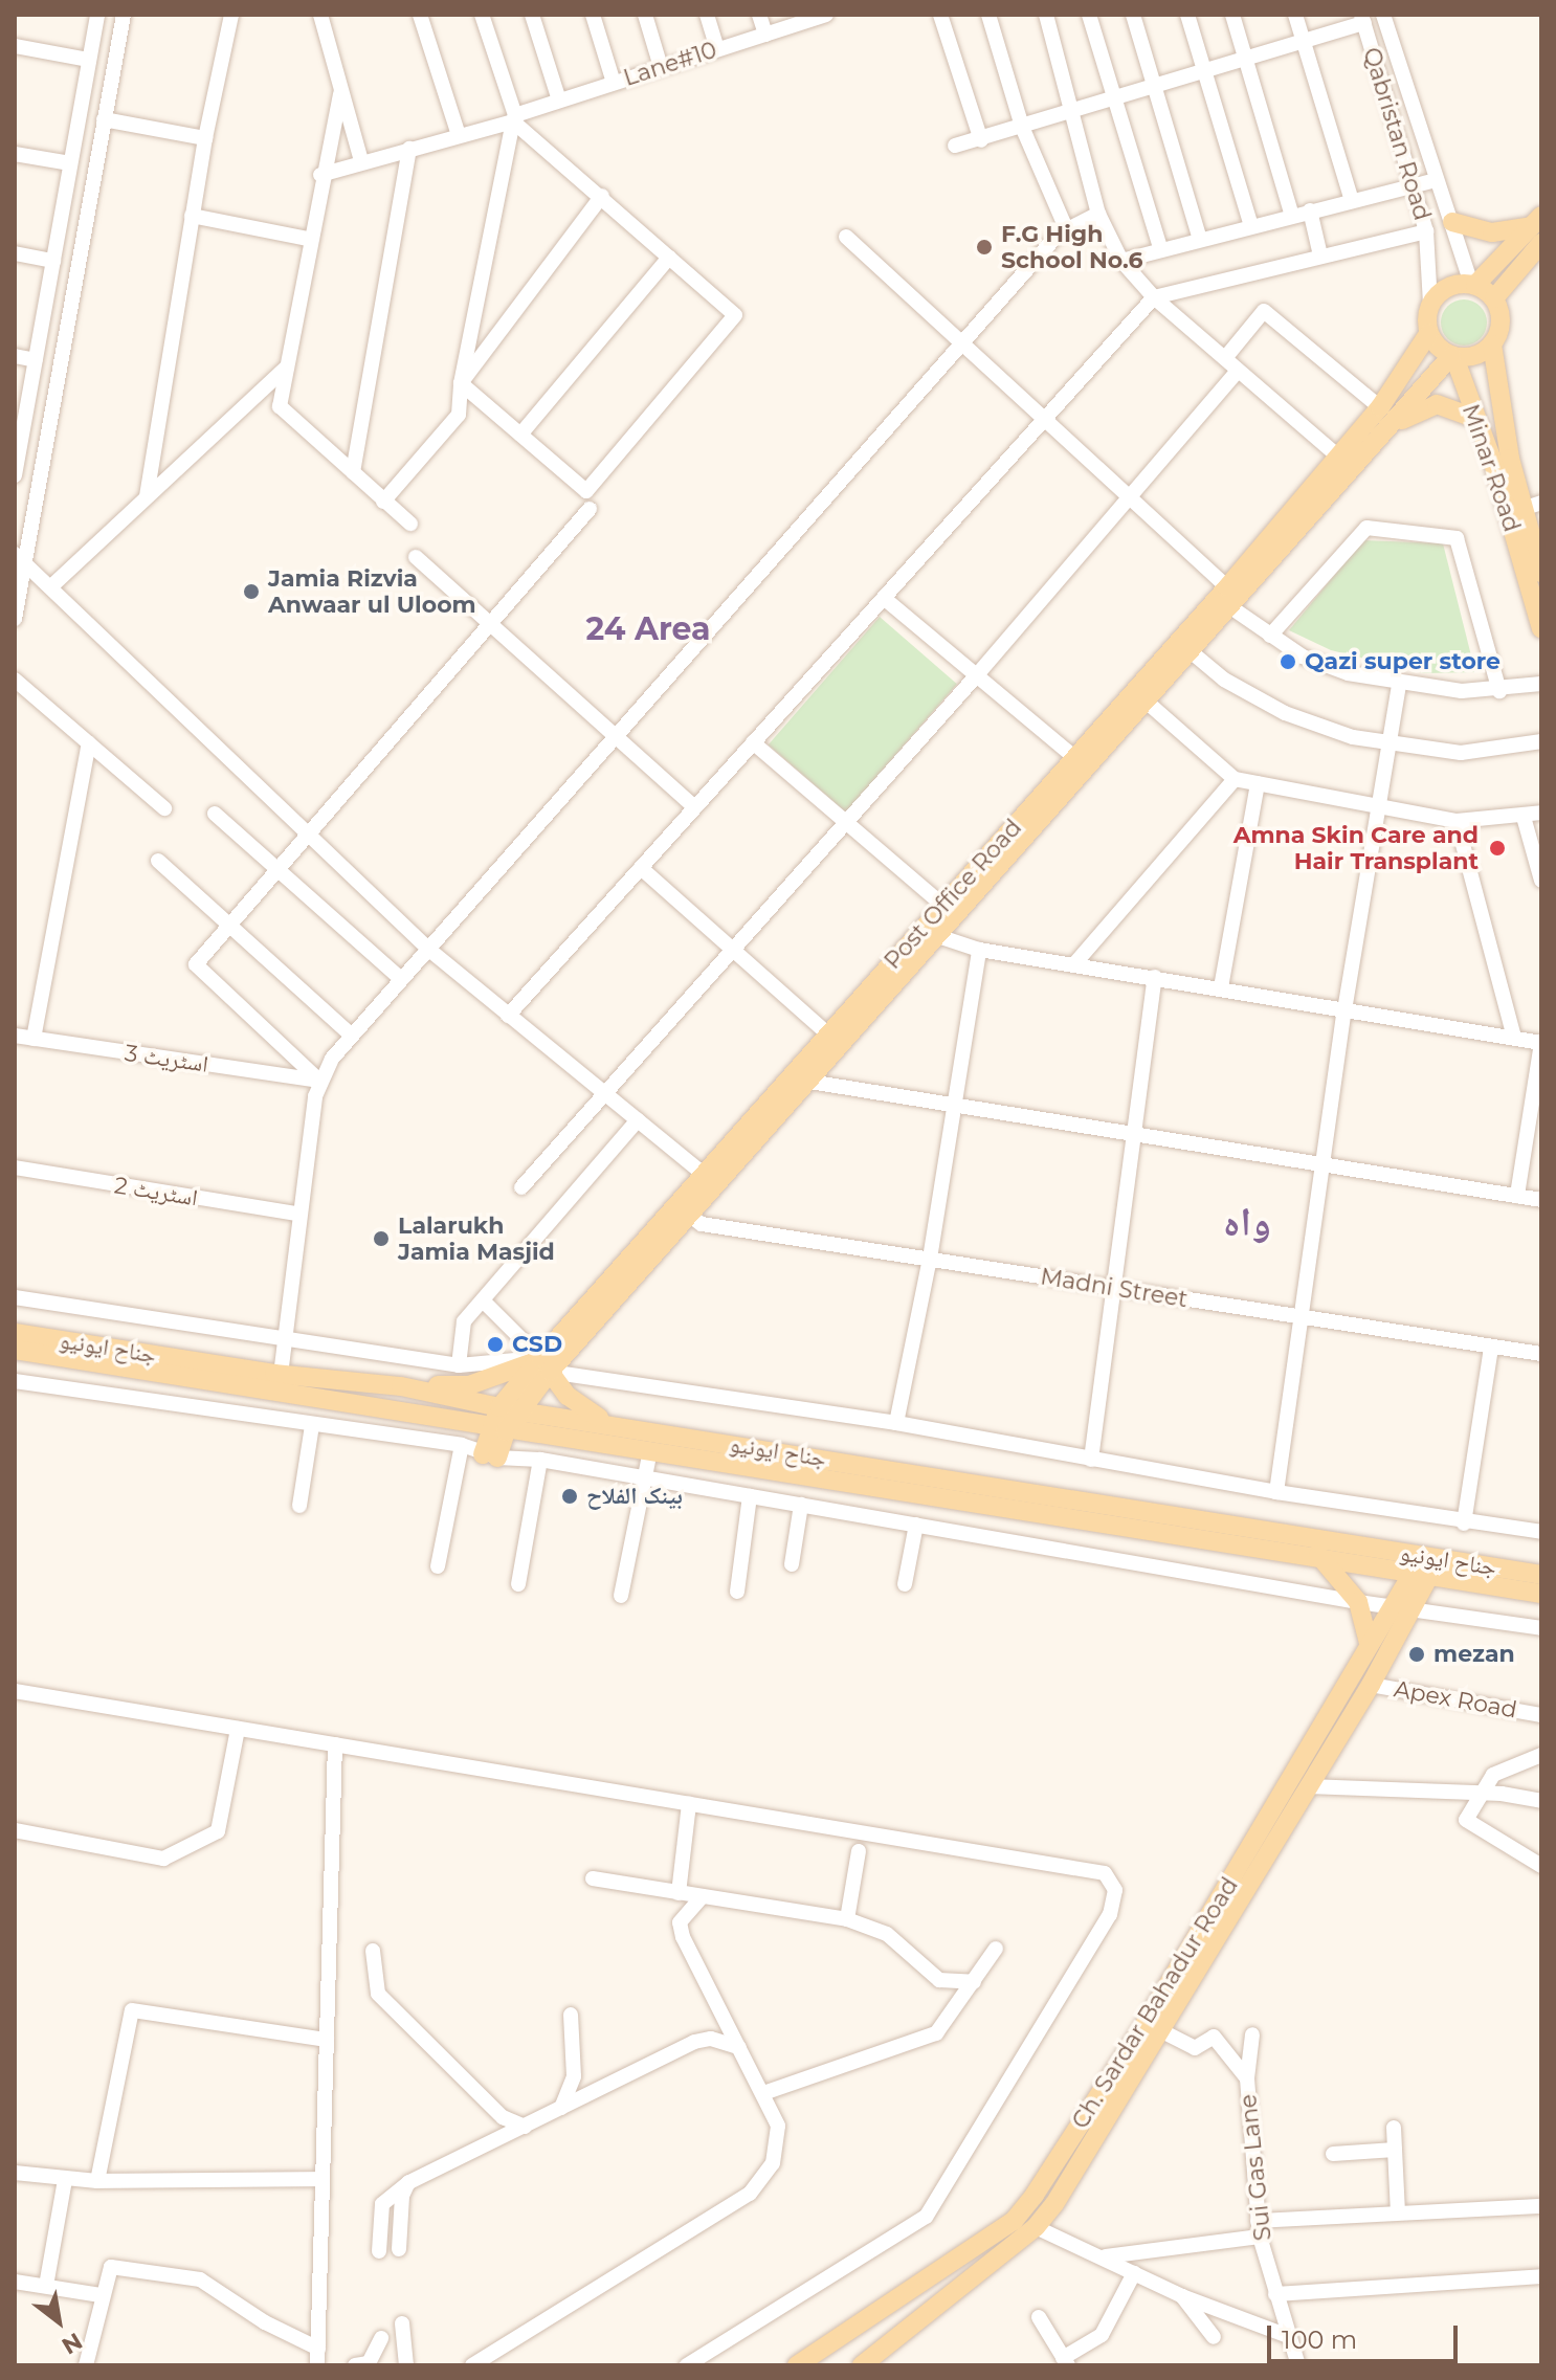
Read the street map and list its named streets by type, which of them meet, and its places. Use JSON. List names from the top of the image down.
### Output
{
  "streets": {
    "main road": [
      "Minar Road",
      "Post Office Road",
      "جناح ایونیو",
      "Ch. Sardar Bahadur Road"
    ],
    "street": [
      "Lane#10",
      "Qabristan Road",
      "اسٹریٹ 3",
      "اسٹریٹ 2",
      "Madni Street",
      "Apex Road",
      "Sui Gas Lane"
    ]
  },
  "crossings": [
    ["Qabristan Road", "Minar Road"],
    ["Qabristan Road", "Post Office Road"],
    ["Minar Road", "Post Office Road"],
    ["Post Office Road", "Madni Street"],
    ["Post Office Road", "جناح ایونیو"],
    ["جناح ایونیو", "Ch. Sardar Bahadur Road"],
    ["Apex Road", "Ch. Sardar Bahadur Road"],
    ["Ch. Sardar Bahadur Road", "Sui Gas Lane"]
  ],
  "districts": ["24 Area", "واہ"],
  "places": [
    "F.G High School No.6",
    "Jamia Rizvia Anwaar ul Uloom",
    "Qazi super store",
    "Amna Skin Care and Hair Transplant",
    "Lalarukh Jamia Masjid",
    "CSD",
    "بینک الفلاح",
    "mezan"
  ],
  "scale_bar": "100 m",
  "north": "bottom right"
}
